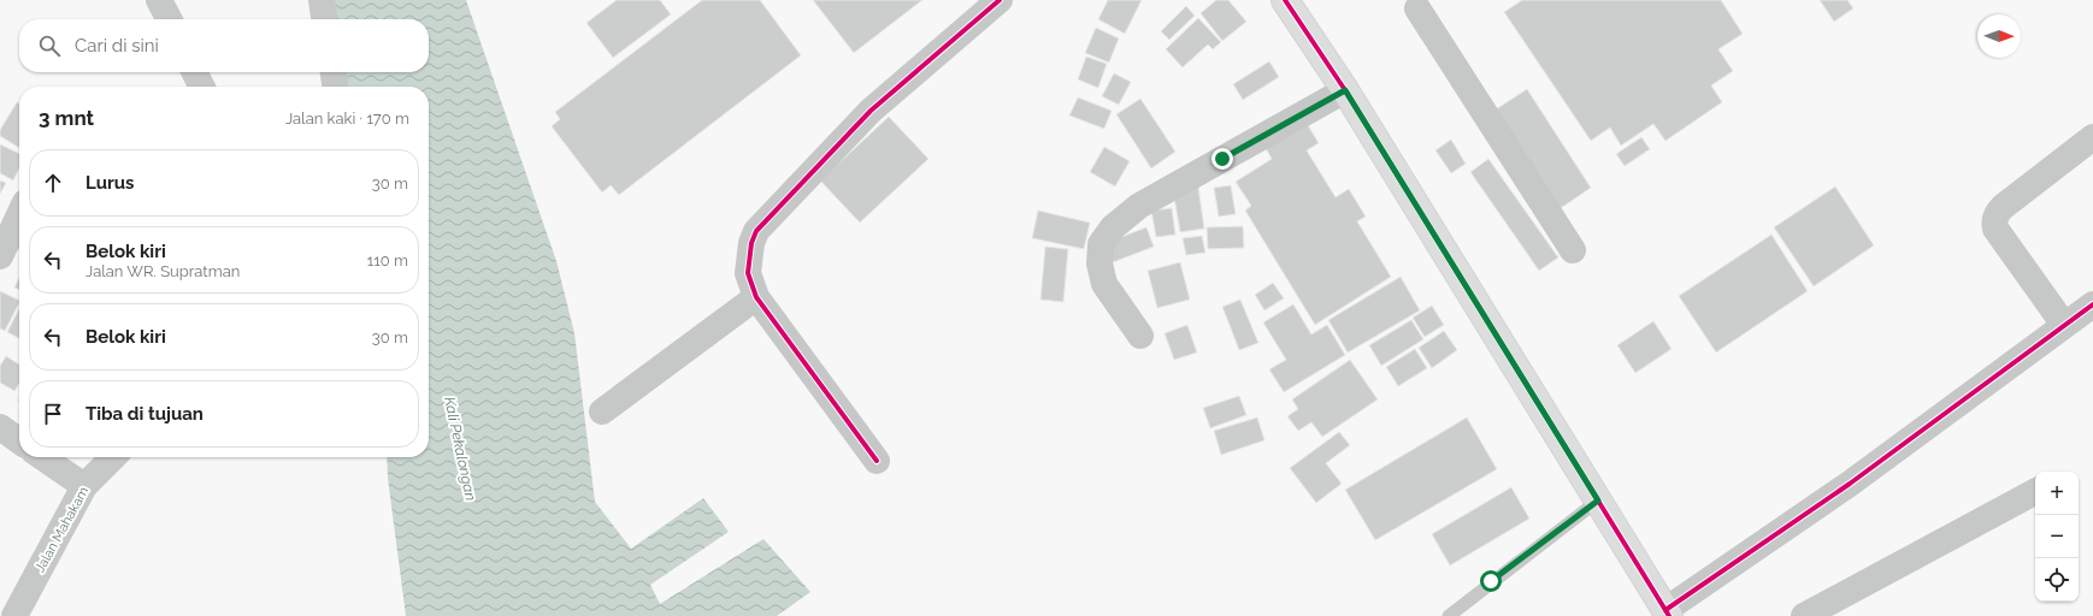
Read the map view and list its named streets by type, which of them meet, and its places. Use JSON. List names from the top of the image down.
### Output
{
  "streets": {
    "street": ["Jalan Mahakam"]
  },
  "water": ["Kali Pekalongan"],
  "north": "right",
  "page": {
    "search": "Cari di sini",
    "heading": ["3 mnt", "Jalan kaki · 170 m"],
    "list": [
      ["Lurus", "30 m"],
      ["Belok kiri", "Jalan WR. Supratman", "110 m"],
      ["Belok kiri", "30 m"],
      "Tiba di tujuan"
    ],
    "map_buttons": ["+", "−"]
  }
}
